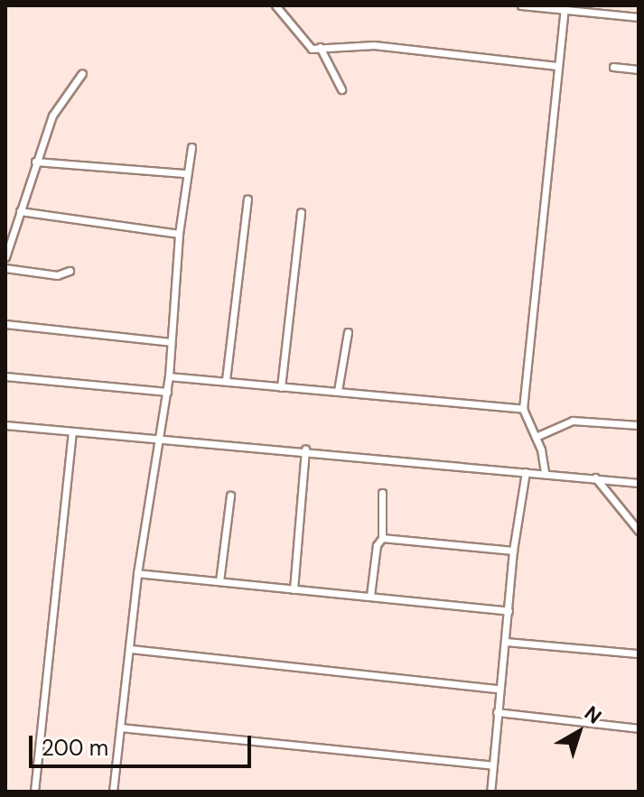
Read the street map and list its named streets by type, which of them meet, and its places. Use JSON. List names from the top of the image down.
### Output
{
  "scale_bar": "200 m",
  "north": "top right"
}
